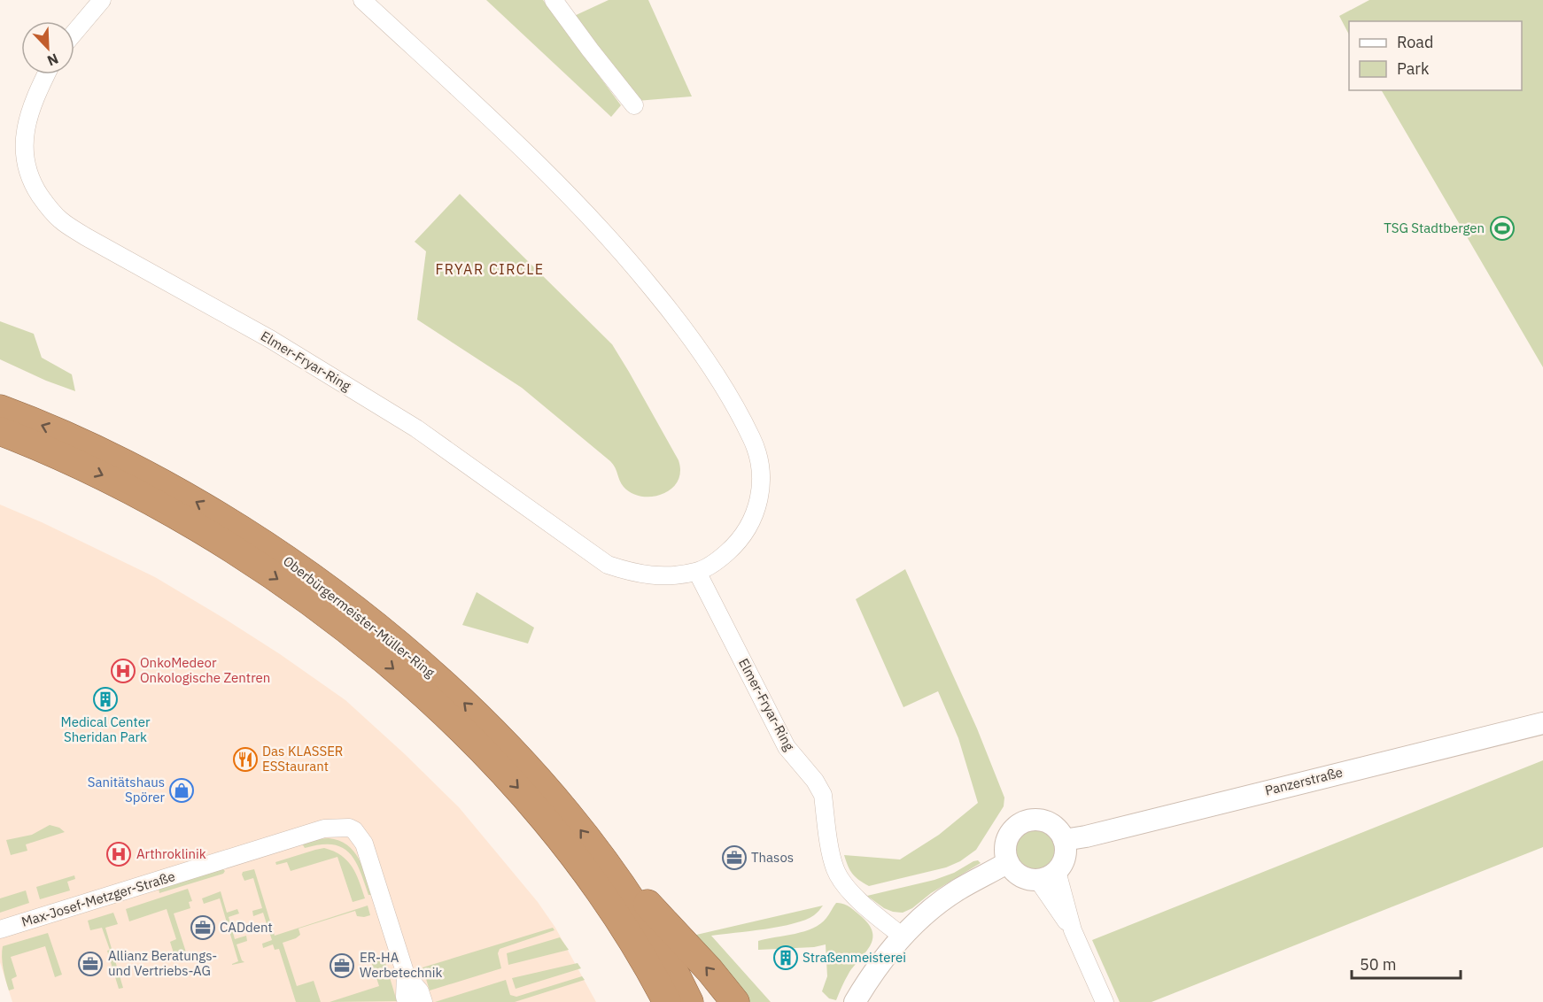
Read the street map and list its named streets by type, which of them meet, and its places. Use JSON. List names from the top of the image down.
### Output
{
  "streets": {
    "highway": ["Oberbürgermeister-Müller-Ring"],
    "street": ["Elmer-Fryar-Ring", "Panzerstraße", "Max-Josef-Metzger-Straße"]
  },
  "districts": ["FRYAR CIRCLE"],
  "places": {
    "sports": ["TSG Stadtbergen"],
    "hospital": ["OnkoMedeor Onkologische Zentren", "Arthroklinik"],
    "building": ["Medical Center Sheridan Park", "Straßenmeisterei"],
    "restaurant": ["Das KLASSER ESStaurant"],
    "shop": ["Sanitätshaus Spörer"],
    "office": [
      "Thasos",
      "CADdent",
      "Allianz Beratungs- und Vertriebs-AG",
      "ER-HA Werbetechnik"
    ]
  },
  "legend": ["Road", "Park"],
  "scale_bar": "50 m",
  "north": "bottom right"
}
